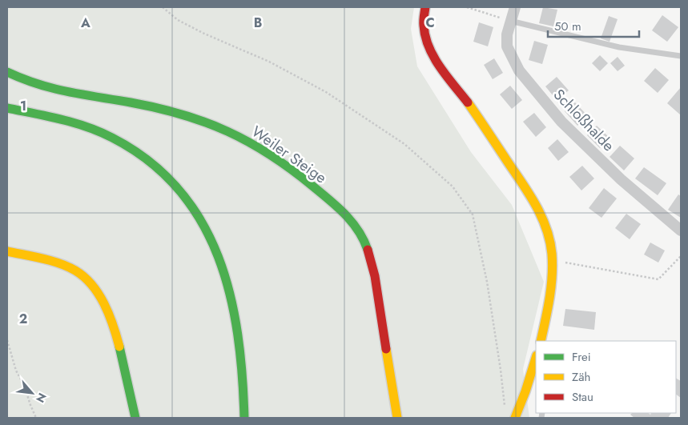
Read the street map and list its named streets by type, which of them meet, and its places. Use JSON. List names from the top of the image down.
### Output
{
  "streets": {
    "street": ["Schloßhalde", "Weiler Steige"]
  },
  "legend": ["Frei", "Zäh", "Stau"],
  "scale_bar": "50 m",
  "north": "bottom right",
  "grid": {
    "columns": ["A", "B", "C"],
    "rows": ["1", "2"]
  }
}
